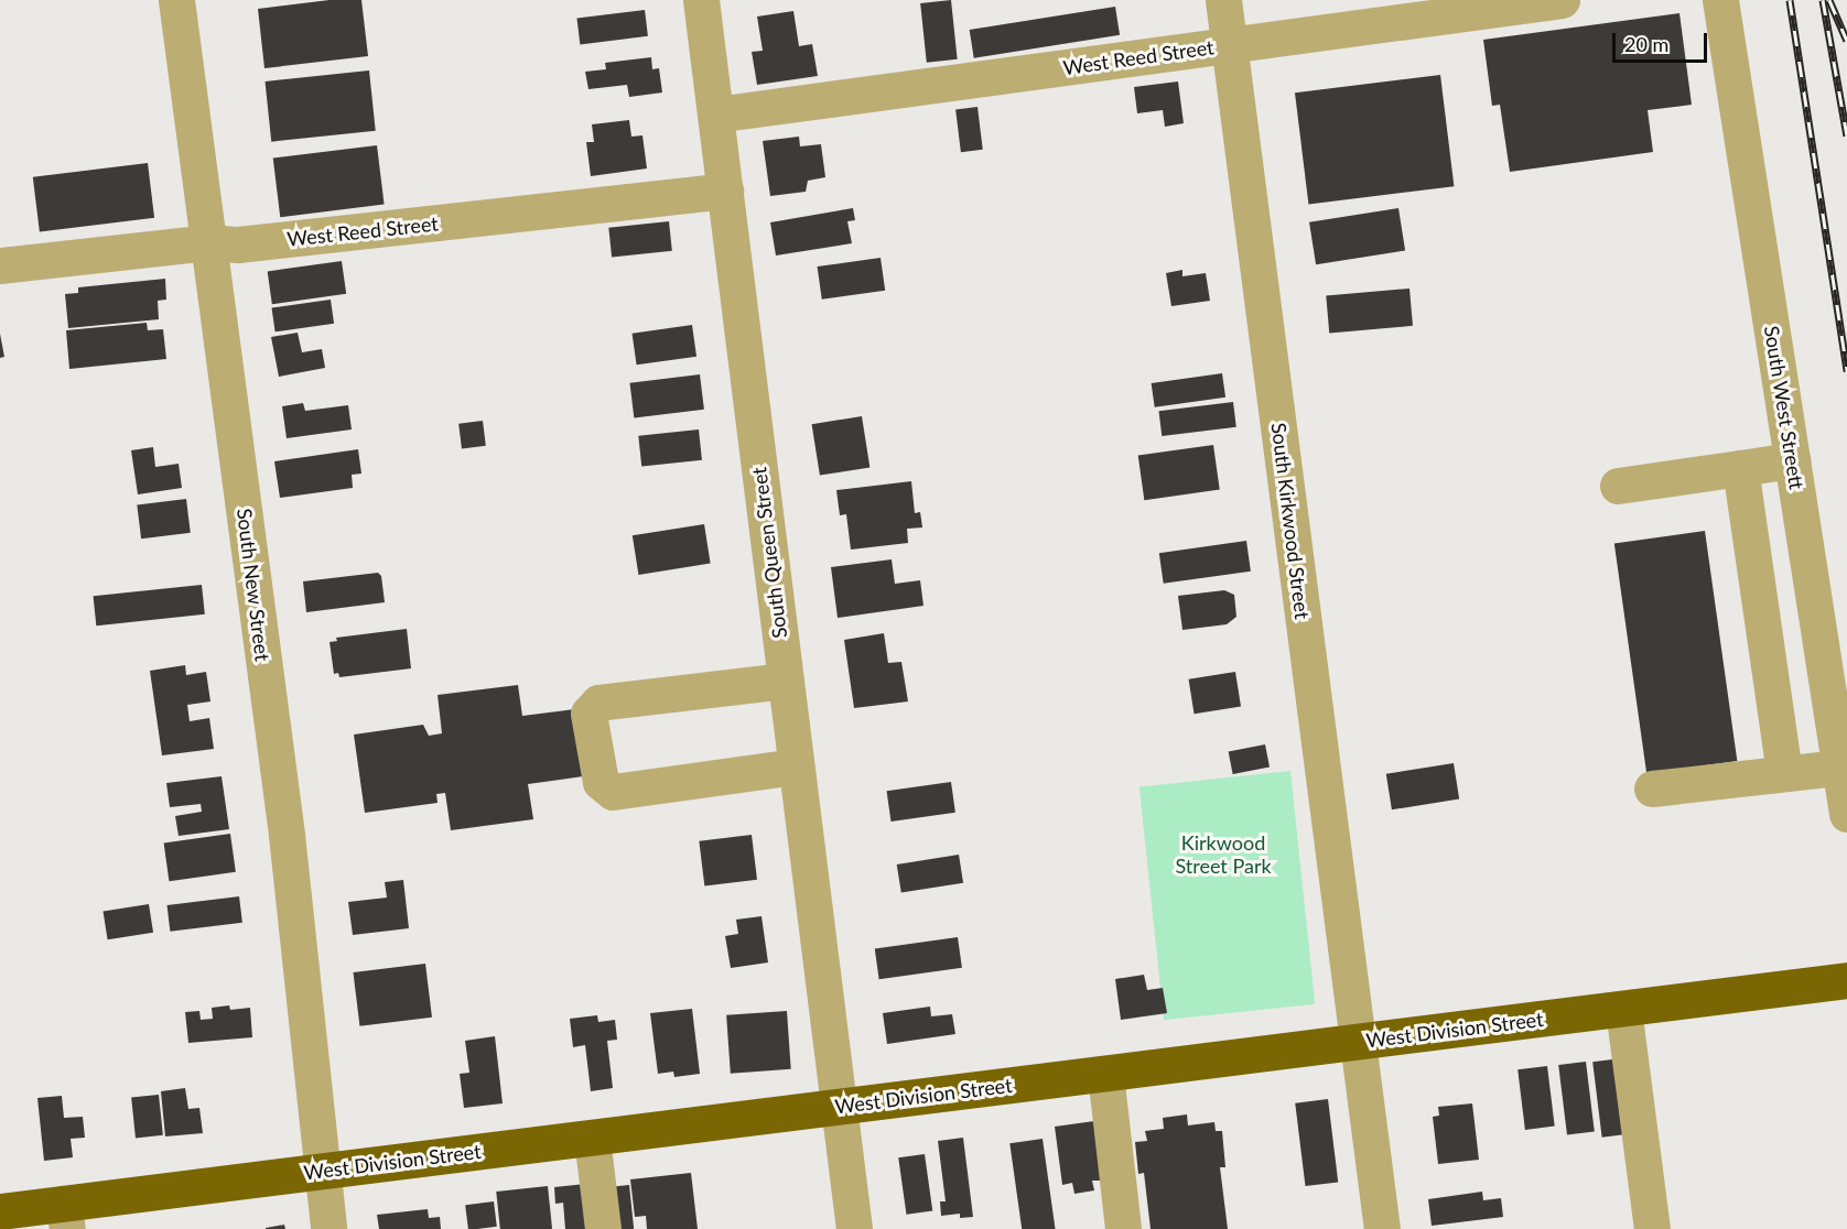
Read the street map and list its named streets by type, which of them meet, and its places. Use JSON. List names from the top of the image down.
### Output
{
  "streets": {
    "highway": ["West Division Street"],
    "street": [
      "West Reed Street",
      "South West Streett",
      "South Kirkwood Street",
      "South Queen Street",
      "South New Street"
    ]
  },
  "crossings": [
    ["West Reed Street", "South Kirkwood Street"],
    ["West Reed Street", "South Queen Street"],
    ["West Reed Street", "South New Street"],
    ["South Kirkwood Street", "West Division Street"],
    ["South Queen Street", "West Division Street"],
    ["South New Street", "West Division Street"]
  ],
  "parks": ["Kirkwood Street Park"],
  "scale_bar": "20 m"
}
